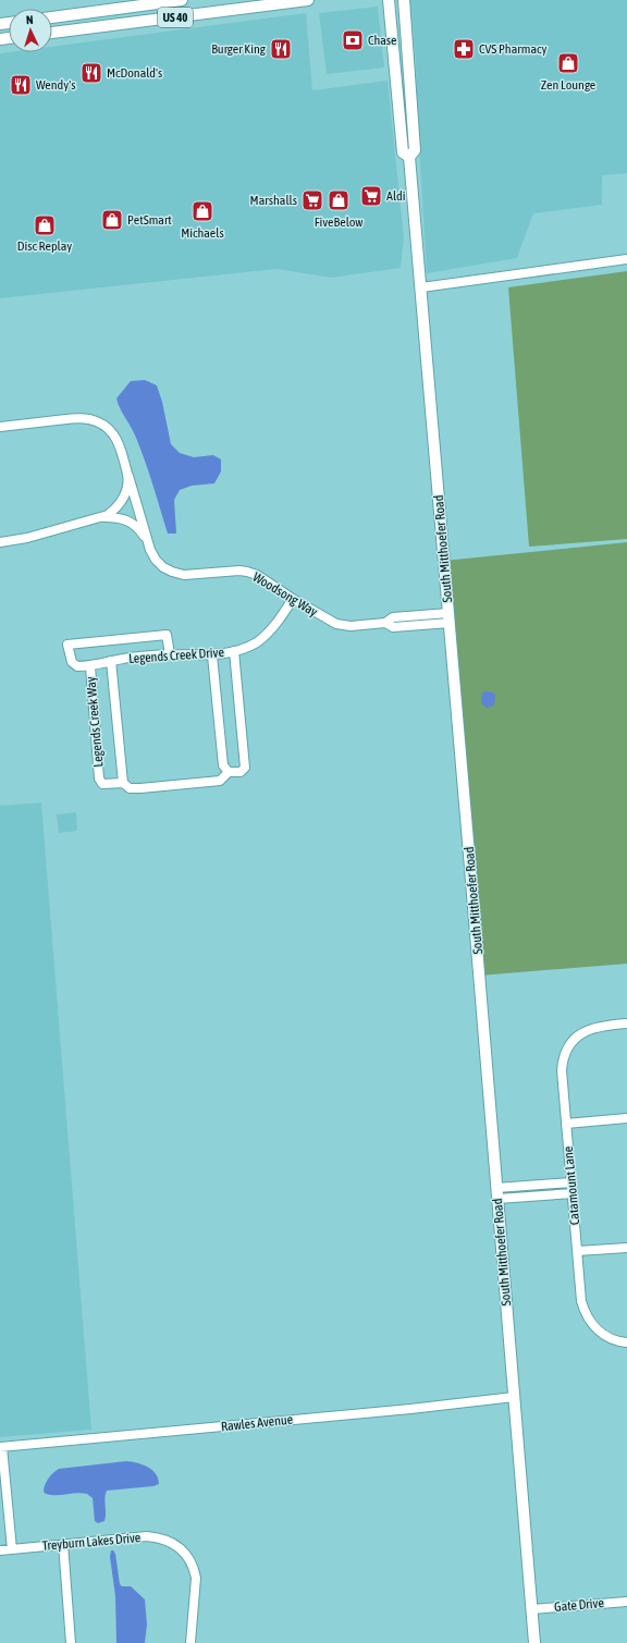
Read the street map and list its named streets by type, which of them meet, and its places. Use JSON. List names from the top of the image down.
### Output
{
  "streets": {
    "main road": ["US 40", "South Mitthoefer Road"],
    "street": [
      "Woodsong Way",
      "Legends Creek Drive",
      "Legends Creek Way",
      "Catamount Lane",
      "Rawles Avenue",
      "Treyburn Lakes Drive",
      "Gate Drive"
    ]
  },
  "crossings": [
    ["South Mitthoefer Road", "Woodsong Way"],
    ["South Mitthoefer Road", "Rawles Avenue"],
    ["South Mitthoefer Road", "Gate Drive"],
    ["Woodsong Way", "Legends Creek Drive"],
    ["Legends Creek Drive", "Legends Creek Way"]
  ],
  "places": {
    "bank": ["Chase"],
    "restaurant": ["Burger King", "McDonald's", "Wendy's"],
    "pharmacy": ["CVS Pharmacy"],
    "shop": [
      "Zen Lounge",
      "FiveBelow",
      "Michaels",
      "PetSmart",
      "Disc Replay"
    ],
    "supermarket": ["Aldi", "Marshalls"]
  },
  "north": "top"
}
